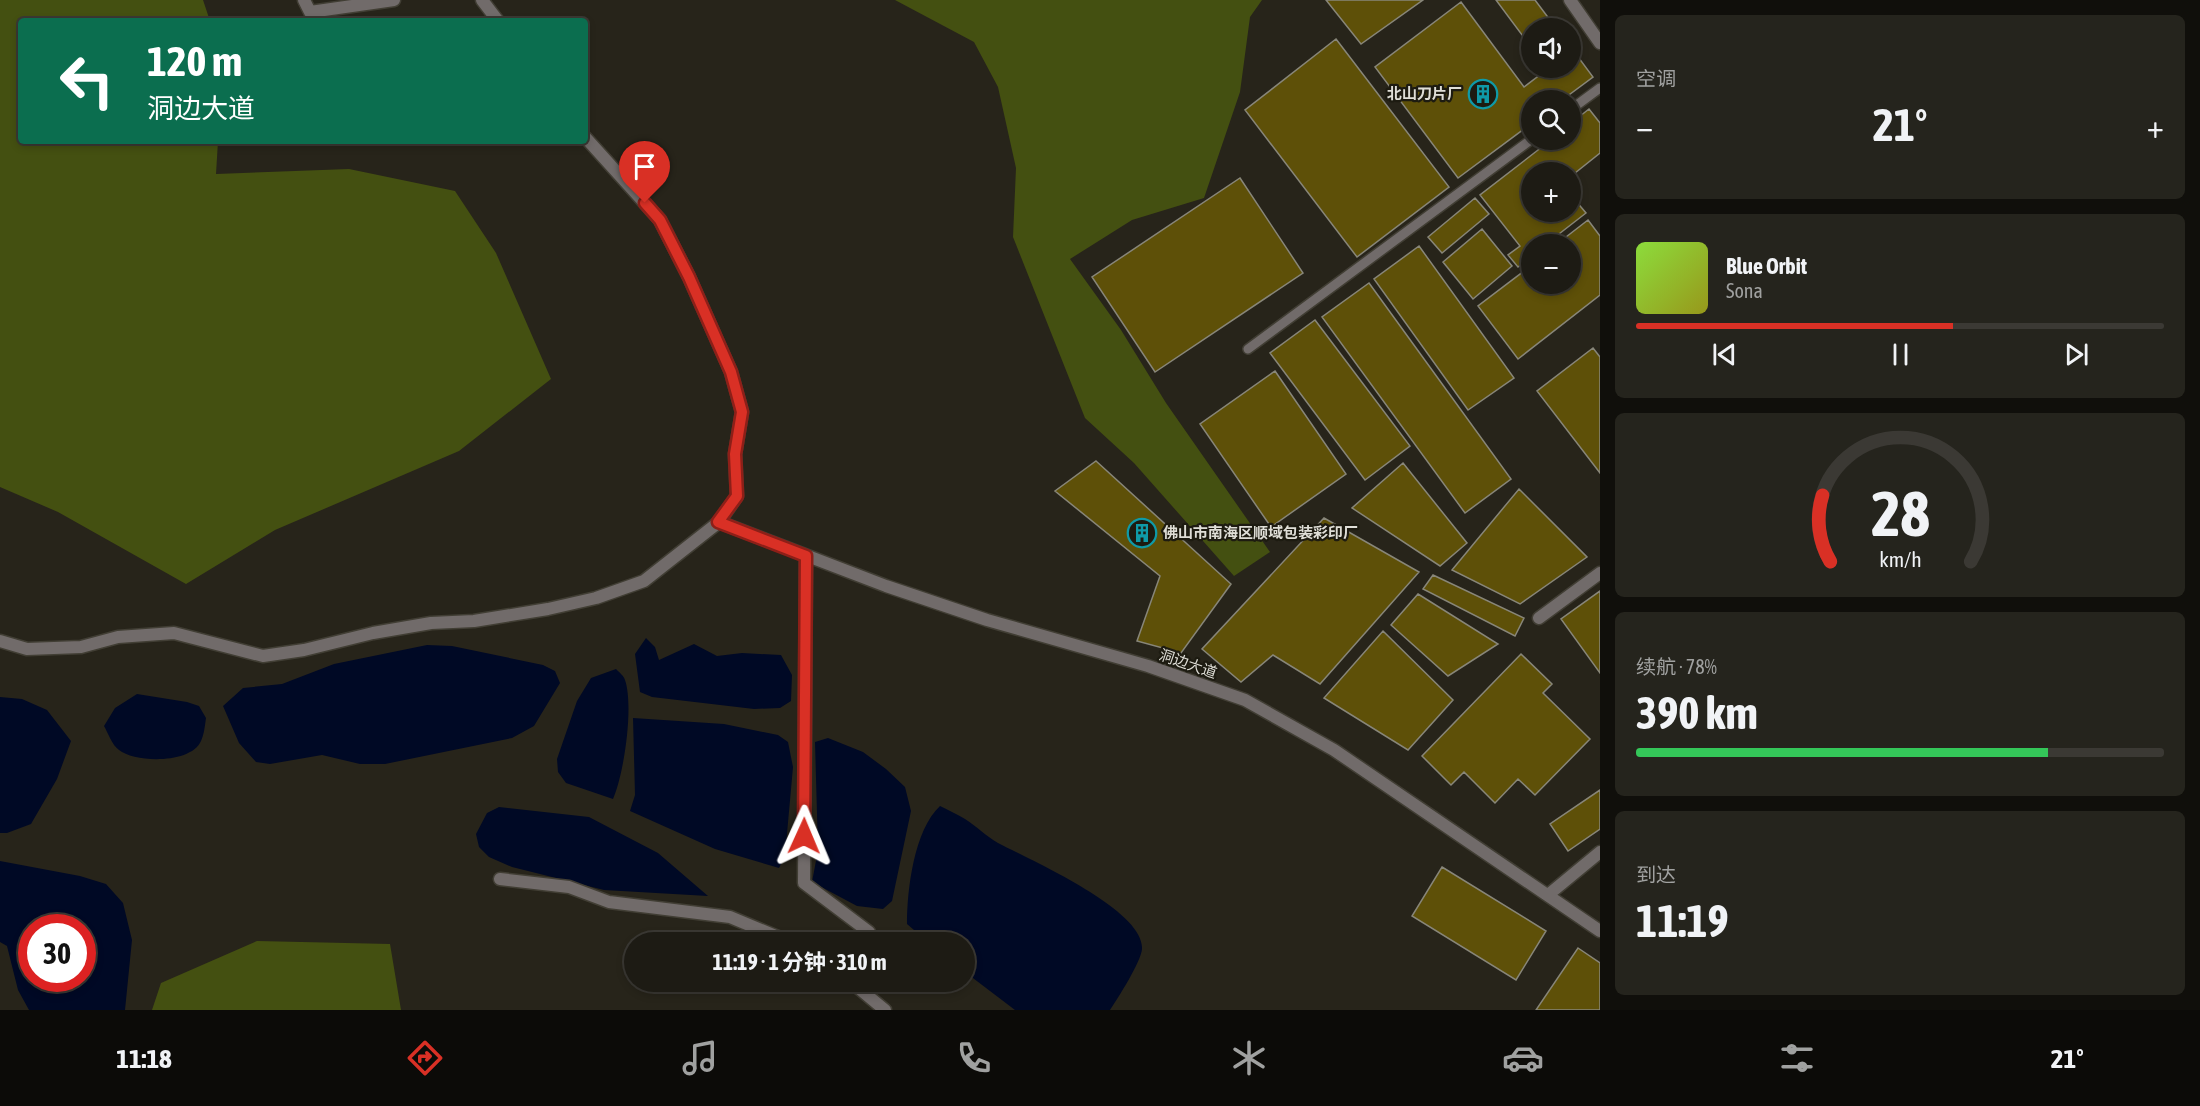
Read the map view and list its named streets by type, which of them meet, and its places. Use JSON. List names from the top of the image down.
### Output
{
  "streets": {
    "street": ["洞边大道"]
  },
  "places": {
    "building": ["北山刀片厂", "佛山市南海区顺域包装彩印厂"]
  },
  "page": {
    "tile": [
      "空调",
      ["续航 · 78%", "390 km"],
      ["到达", "11:19"]
    ],
    "map_buttons": ["+", "−"],
    "turn": ["120 m", "洞边大道"],
    "heat": ["−", "21°", "+"],
    "song": ["Blue Orbit", "Sona"],
    "limit": "30",
    "trip": "11:19 · 1 分钟 · 310 m",
    "tabs": ["11:18", "21°"],
    "gauge": ["28", "km/h"]
  }
}
